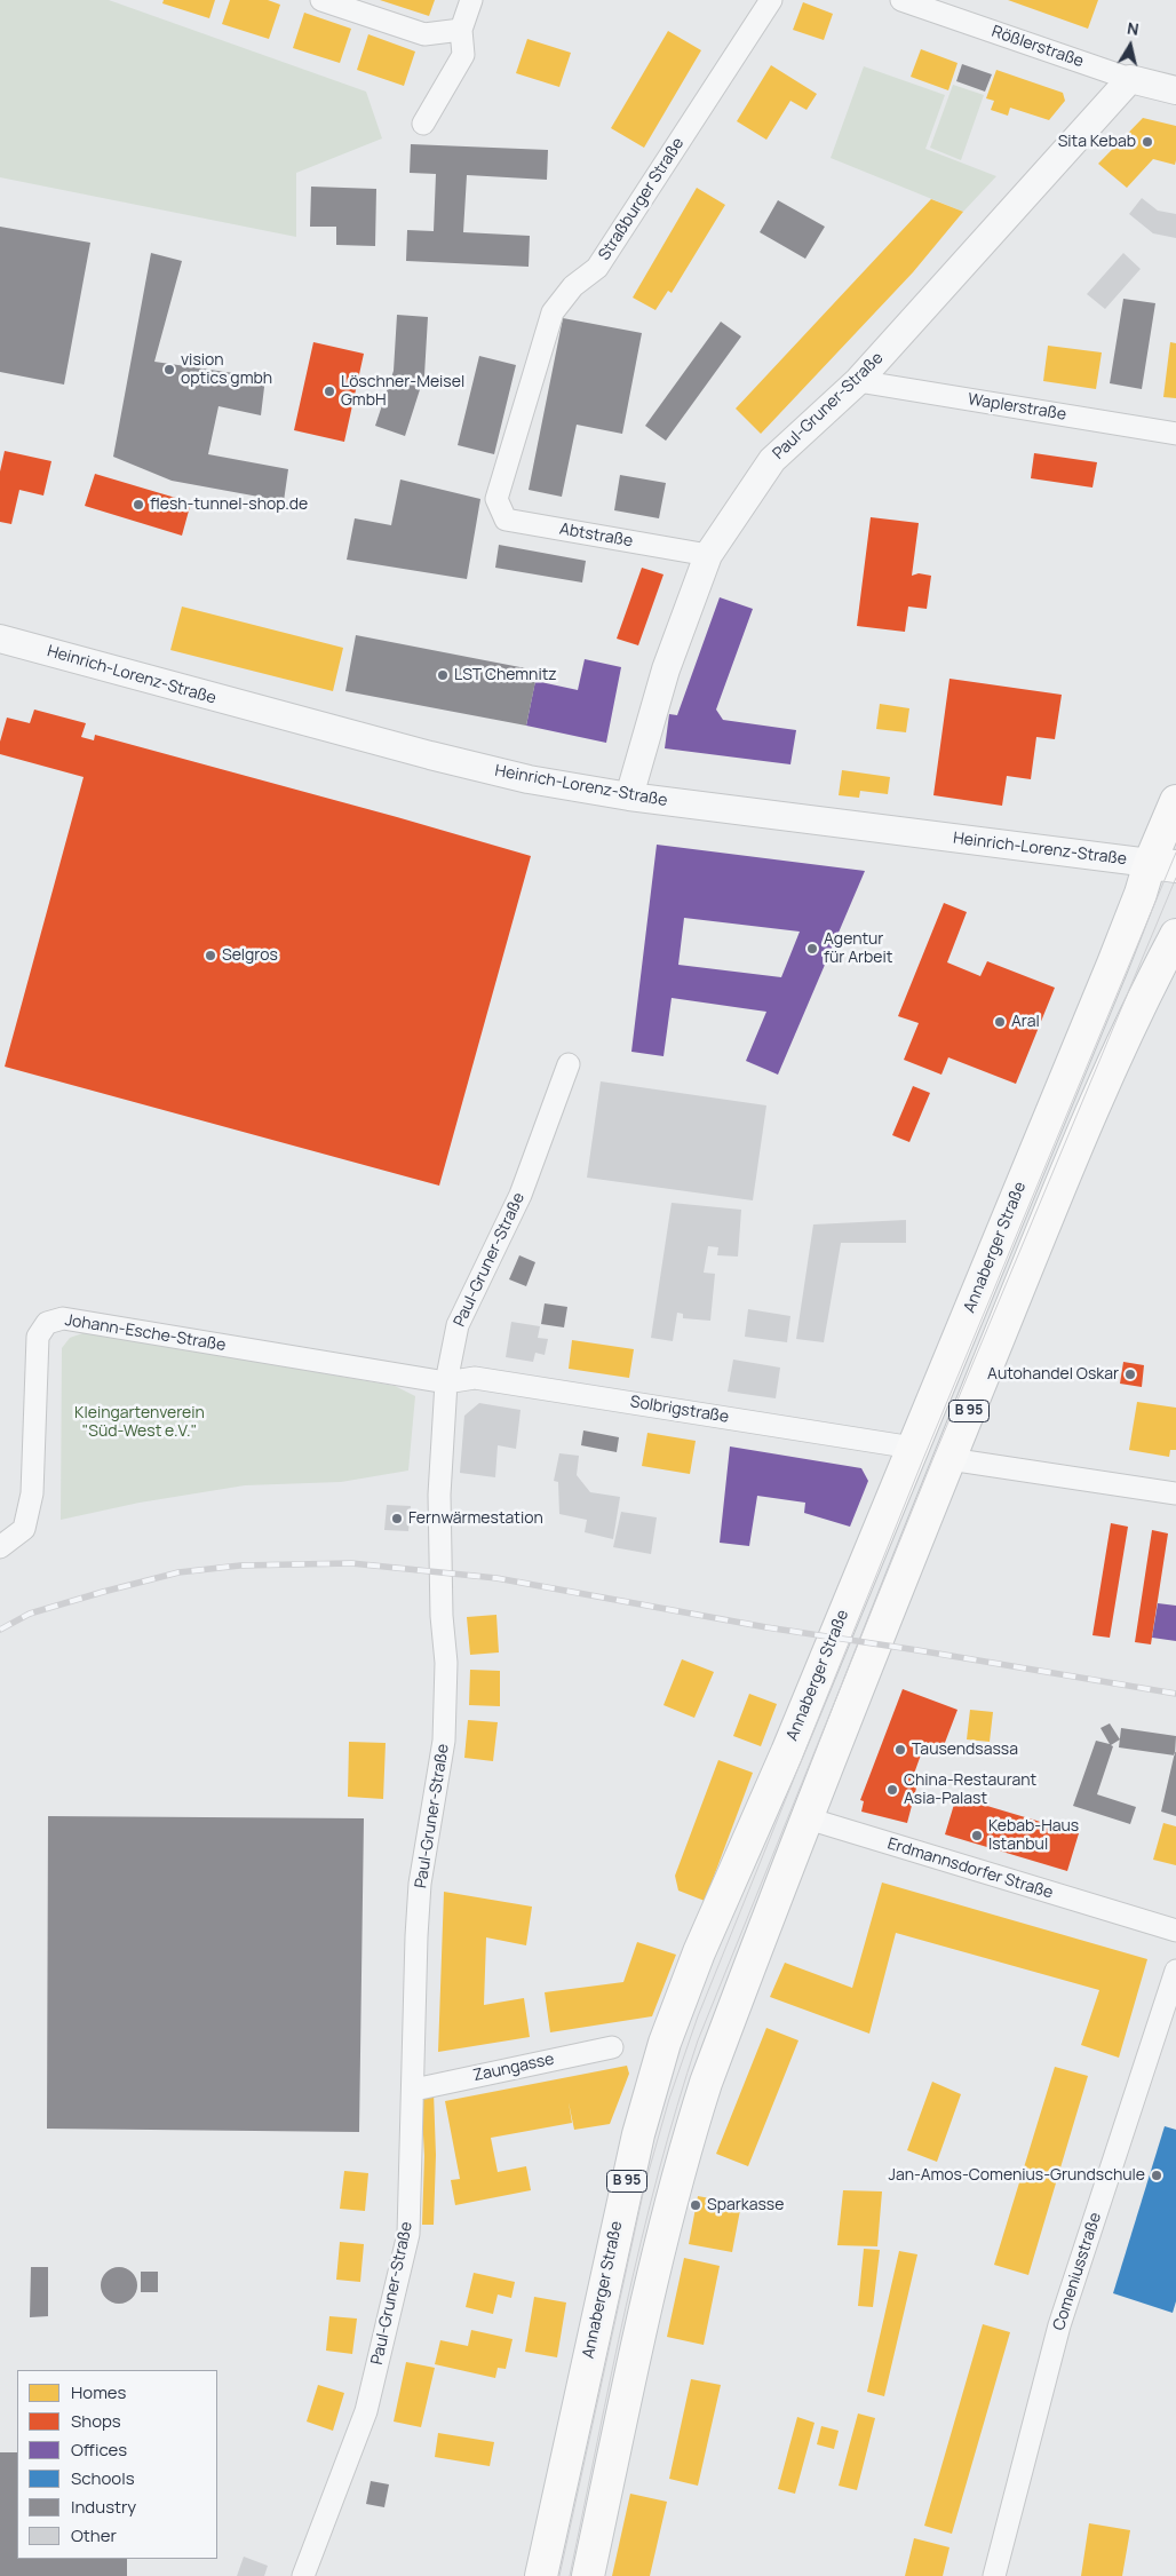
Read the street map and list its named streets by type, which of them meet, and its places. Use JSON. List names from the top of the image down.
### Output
{
  "streets": {
    "main road": ["Annaberger Straße", "B 95", "Erdmannsdorfer Straße"],
    "street": [
      "Rößlerstraße",
      "Straßburger Straße",
      "Paul-Gruner-Straße",
      "Waplerstraße",
      "Abtstraße",
      "Heinrich-Lorenz-Straße",
      "Johann-Esche-Straße",
      "Solbrigstraße",
      "Zaungasse",
      "Comeniusstraße"
    ]
  },
  "crossings": [
    ["Rößlerstraße", "Paul-Gruner-Straße"],
    ["Straßburger Straße", "Abtstraße"],
    ["Paul-Gruner-Straße", "Waplerstraße"],
    ["Paul-Gruner-Straße", "Abtstraße"],
    ["Paul-Gruner-Straße", "Heinrich-Lorenz-Straße"],
    ["Paul-Gruner-Straße", "Johann-Esche-Straße"],
    ["Paul-Gruner-Straße", "Solbrigstraße"],
    ["Paul-Gruner-Straße", "Zaungasse"],
    ["Heinrich-Lorenz-Straße", "Annaberger Straße"],
    ["Annaberger Straße", "Solbrigstraße"],
    ["Annaberger Straße", "Erdmannsdorfer Straße"],
    ["Johann-Esche-Straße", "Solbrigstraße"],
    ["B 95", "Erdmannsdorfer Straße"]
  ],
  "parks": ["Kleingartenverein \"Süd-West e.V.\""],
  "places": [
    "Sita Kebab",
    "vision optics gmbh",
    "Löschner-Meisel GmbH",
    "flesh-tunnel-shop.de",
    "LST Chemnitz",
    "Agentur für Arbeit",
    "Selgros",
    "Aral",
    "Autohandel Oskar",
    "Fernwärmestation",
    "Tausendsassa",
    "China-Restaurant Asia-Palast",
    "Kebab-Haus Istanbul",
    "Jan-Amos-Comenius-Grundschule",
    "Sparkasse"
  ],
  "legend": [
    "Homes",
    "Shops",
    "Offices",
    "Schools",
    "Industry",
    "Other"
  ],
  "north": "top"
}
